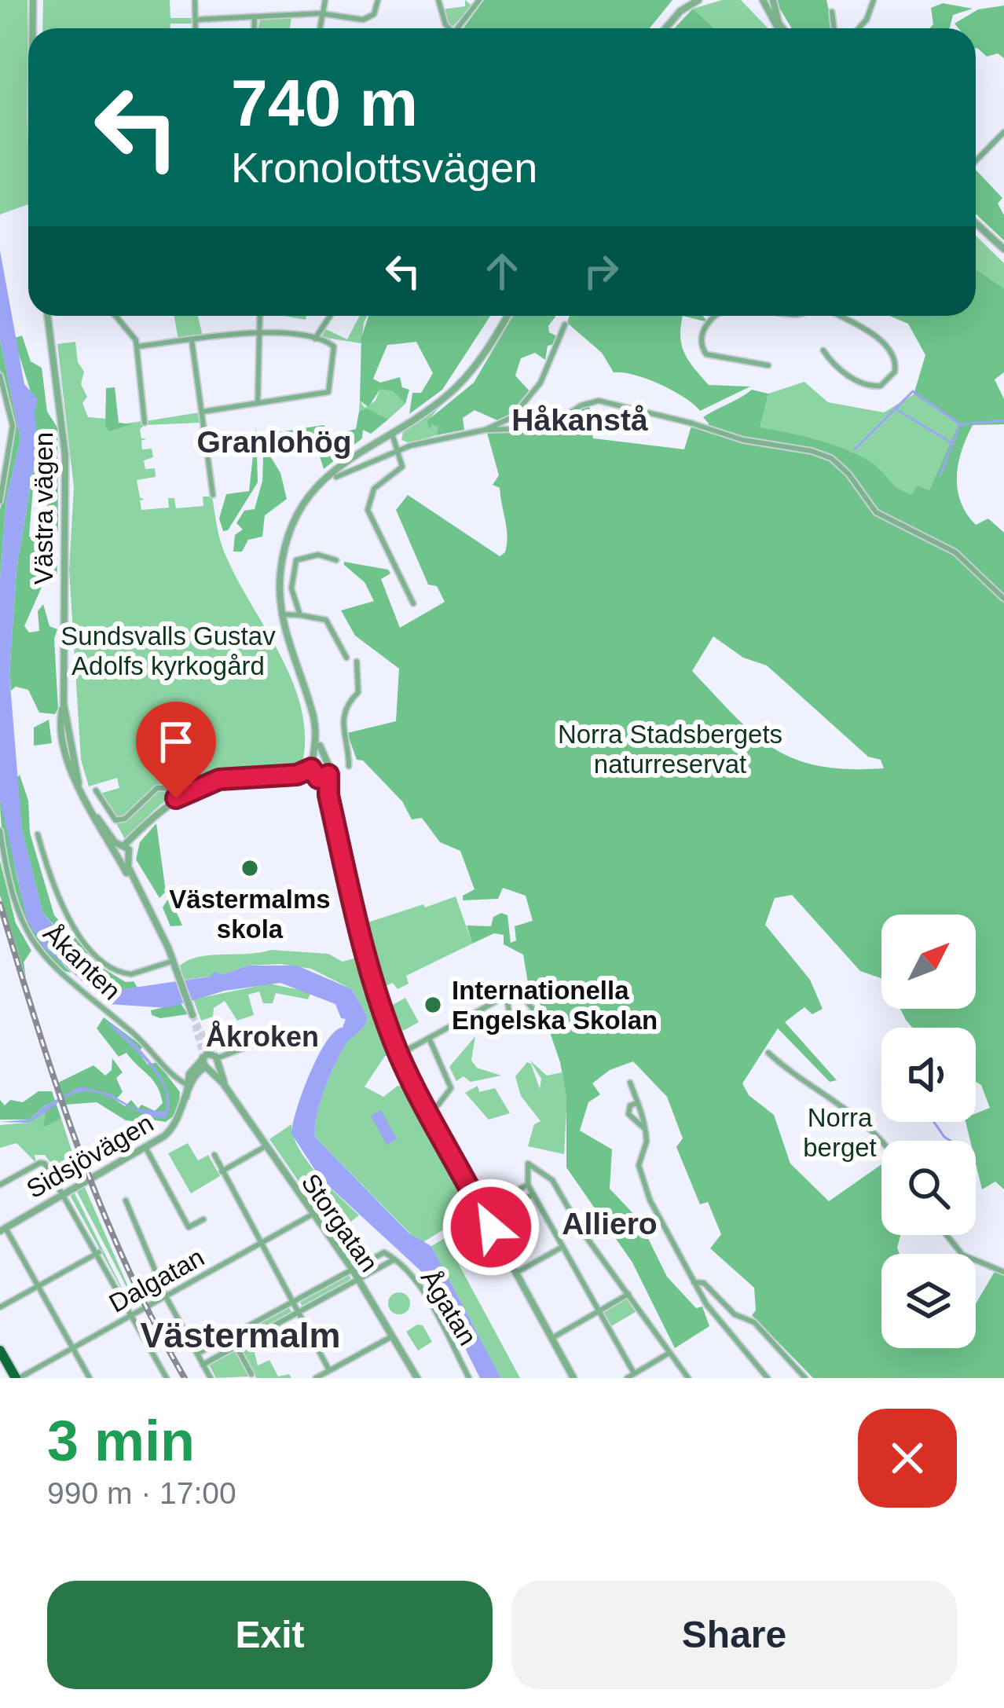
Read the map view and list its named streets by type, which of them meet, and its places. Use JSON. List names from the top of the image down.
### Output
{
  "streets": {
    "street": [
      "Västra vägen",
      "Åkanten",
      "Sidsjövägen",
      "Storgatan",
      "Dalgatan",
      "Ågatan"
    ]
  },
  "crossings": [
    ["Åkanten", "Sidsjövägen"],
    ["Sidsjövägen", "Storgatan"],
    ["Storgatan", "Dalgatan"]
  ],
  "districts": [
    "Håkanstå",
    "Granlohög",
    "Åkroken",
    "Alliero",
    "Västermalm"
  ],
  "parks": ["Sundsvalls Gustav Adolfs kyrkogård", "Norra Stadsbergets naturreservat", "Norra berget"],
  "places": ["Västermalms skola", "Internationella Engelska Skolan"],
  "north": "top right",
  "page": {
    "turn": ["740 m", "Kronolottsvägen"],
    "heading": ["3 min", "990 m · 17:00"],
    "buttons": ["Exit", "Share"]
  }
}
